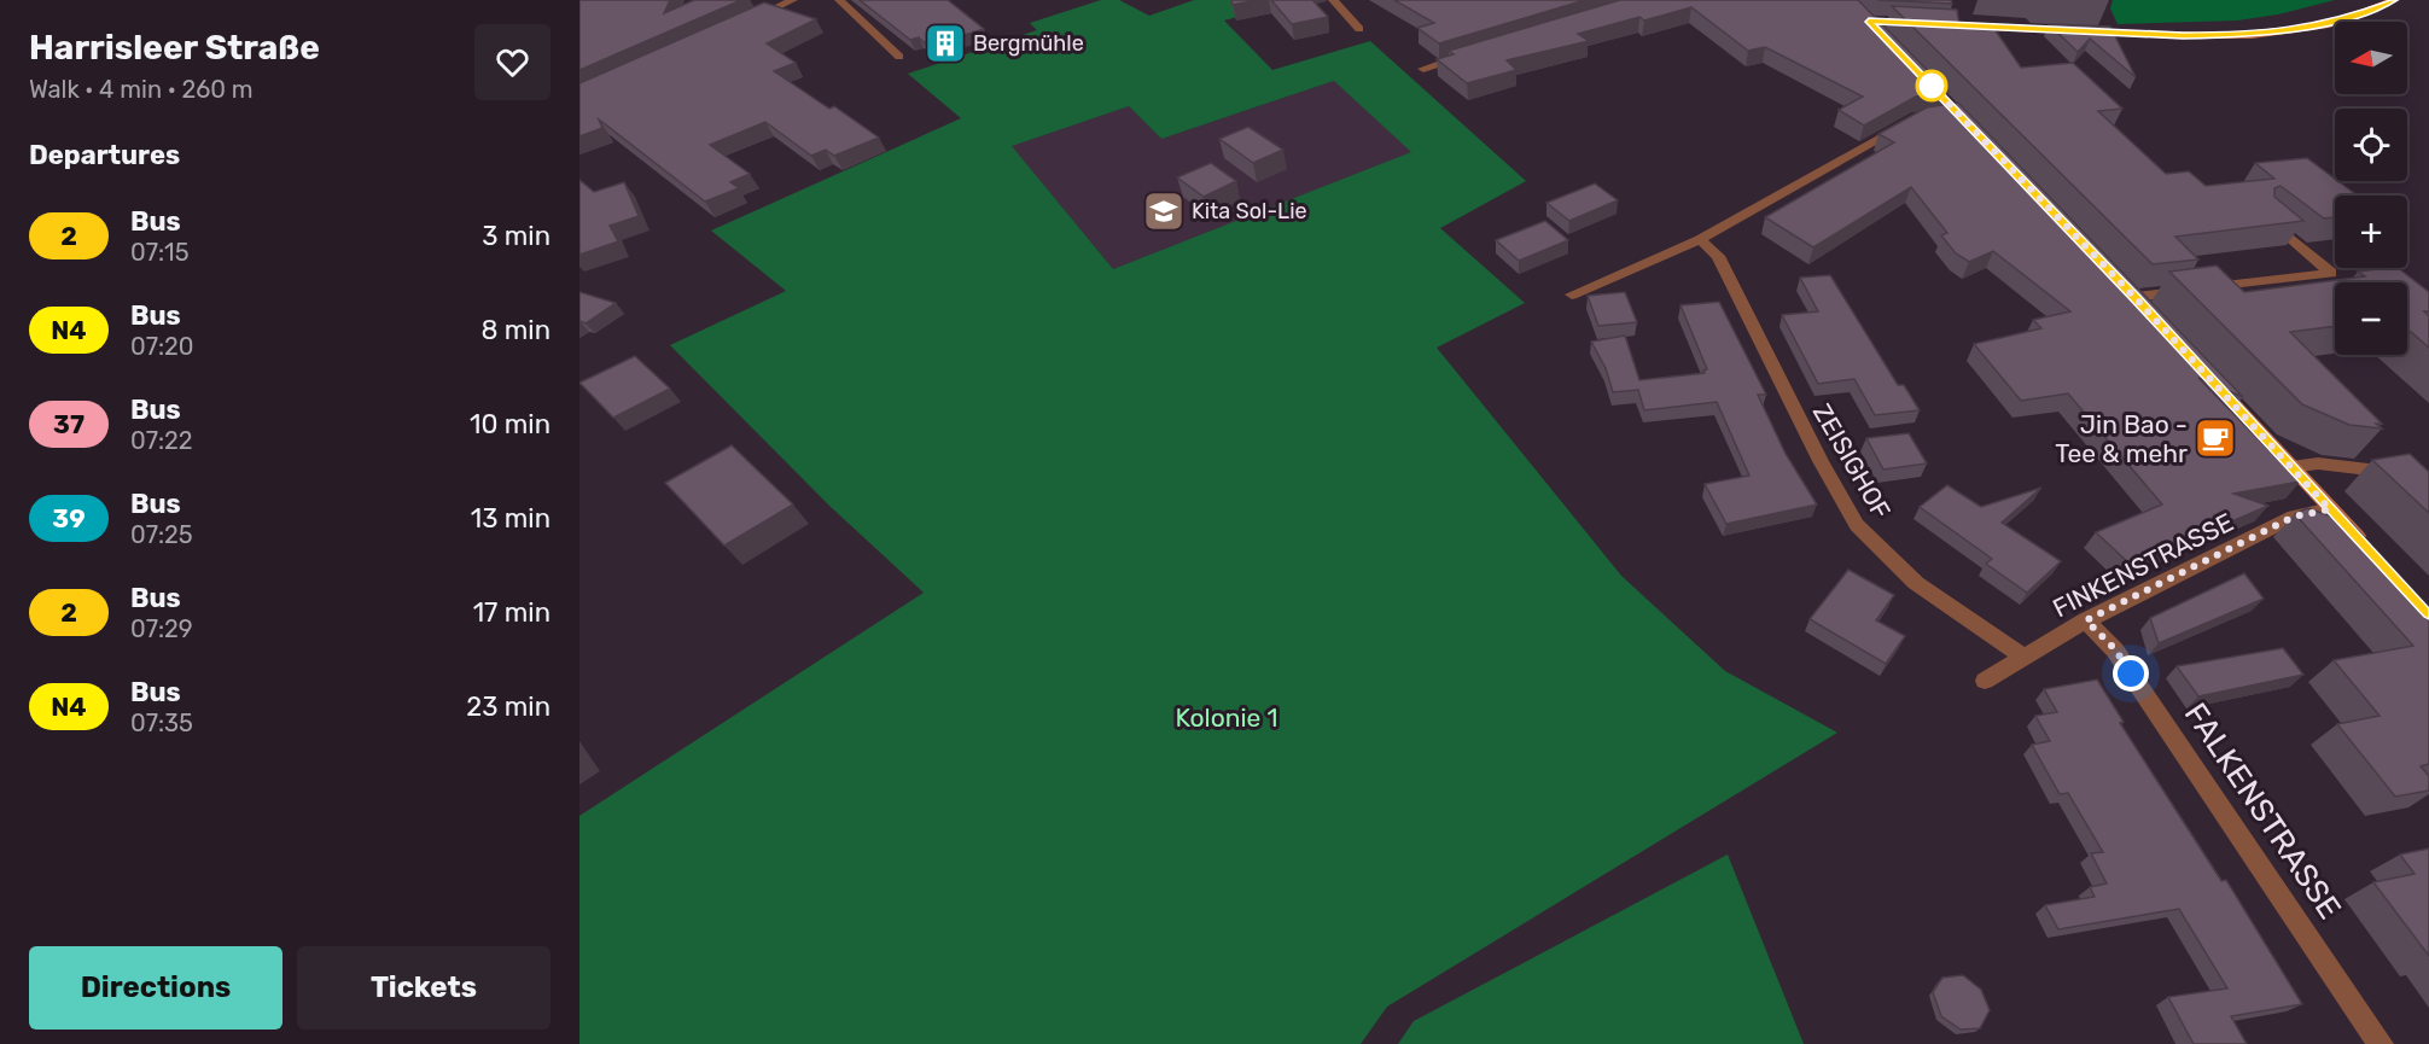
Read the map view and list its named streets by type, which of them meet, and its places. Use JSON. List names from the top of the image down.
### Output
{
  "streets": {
    "street": ["ZEISIGHOF", "FINKENSTRASSE", "FALKENSTRASSE"]
  },
  "crossings": [
    ["ZEISIGHOF", "FINKENSTRASSE"],
    ["FINKENSTRASSE", "FALKENSTRASSE"]
  ],
  "parks": ["Kolonie 1"],
  "places": {
    "building": ["Bergmühle"],
    "school or university": ["Kita Sol-Lie"],
    "cafe": ["Jin Bao - Tee & mehr"]
  },
  "lines": ["bus line 2"],
  "north": "left",
  "page": {
    "heading": [
      ["Harrisleer Straße", "Walk · 4 min · 260 m"],
      "Departures"
    ],
    "map_buttons": ["+", "−"],
    "list": [
      {
        "mark": "2",
        "name": "Bus",
        "note": "07:15",
        "value": "3 min"
      },
      {
        "mark": "N4",
        "name": "Bus",
        "note": "07:20",
        "value": "8 min"
      },
      {
        "mark": "37",
        "name": "Bus",
        "note": "07:22",
        "value": "10 min"
      },
      {
        "mark": "39",
        "name": "Bus",
        "note": "07:25",
        "value": "13 min"
      },
      {
        "mark": "2",
        "name": "Bus",
        "note": "07:29",
        "value": "17 min"
      },
      {
        "mark": "N4",
        "name": "Bus",
        "note": "07:35",
        "value": "23 min"
      }
    ],
    "buttons": ["Directions", "Tickets"]
  }
}
